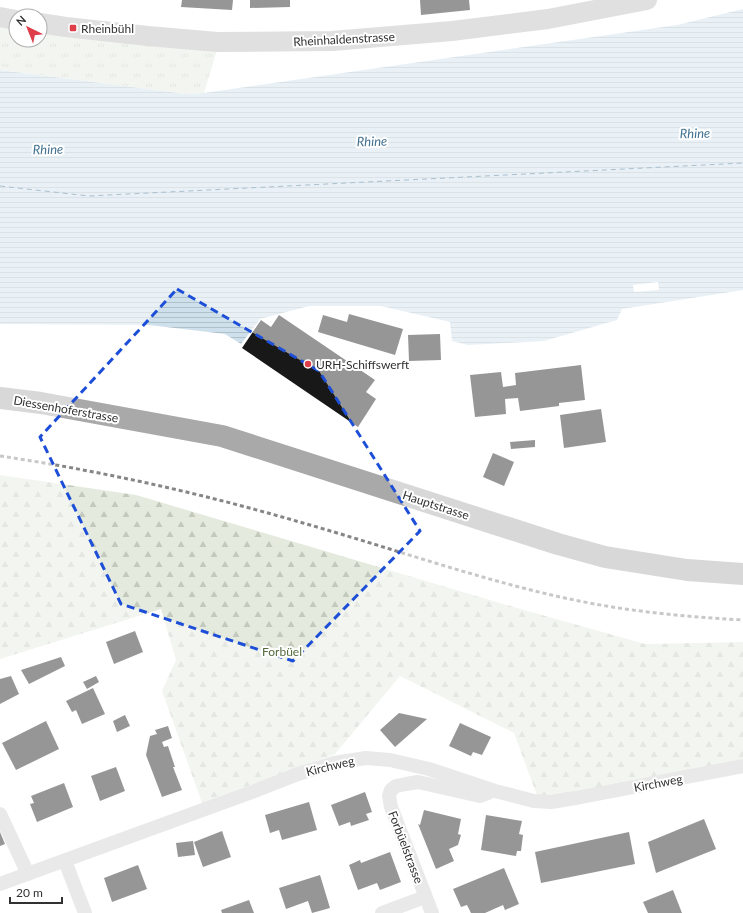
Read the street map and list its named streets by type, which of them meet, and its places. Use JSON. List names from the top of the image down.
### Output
{
  "streets": {
    "main road": ["Rheinhaldenstrasse", "Diessenhoferstrasse", "Hauptstrasse"],
    "street": ["Kirchweg", "Forbüelstrasse"]
  },
  "crossings": [
    ["Diessenhoferstrasse", "Hauptstrasse"],
    ["Kirchweg", "Forbüelstrasse"]
  ],
  "water": ["Rhine"],
  "parks": ["Forbüel"],
  "places": {
    "transit": ["Rheinbühl"],
    "other": ["URH-Schiffswerft"]
  },
  "scale_bar": "20 m",
  "north": "top left"
}
